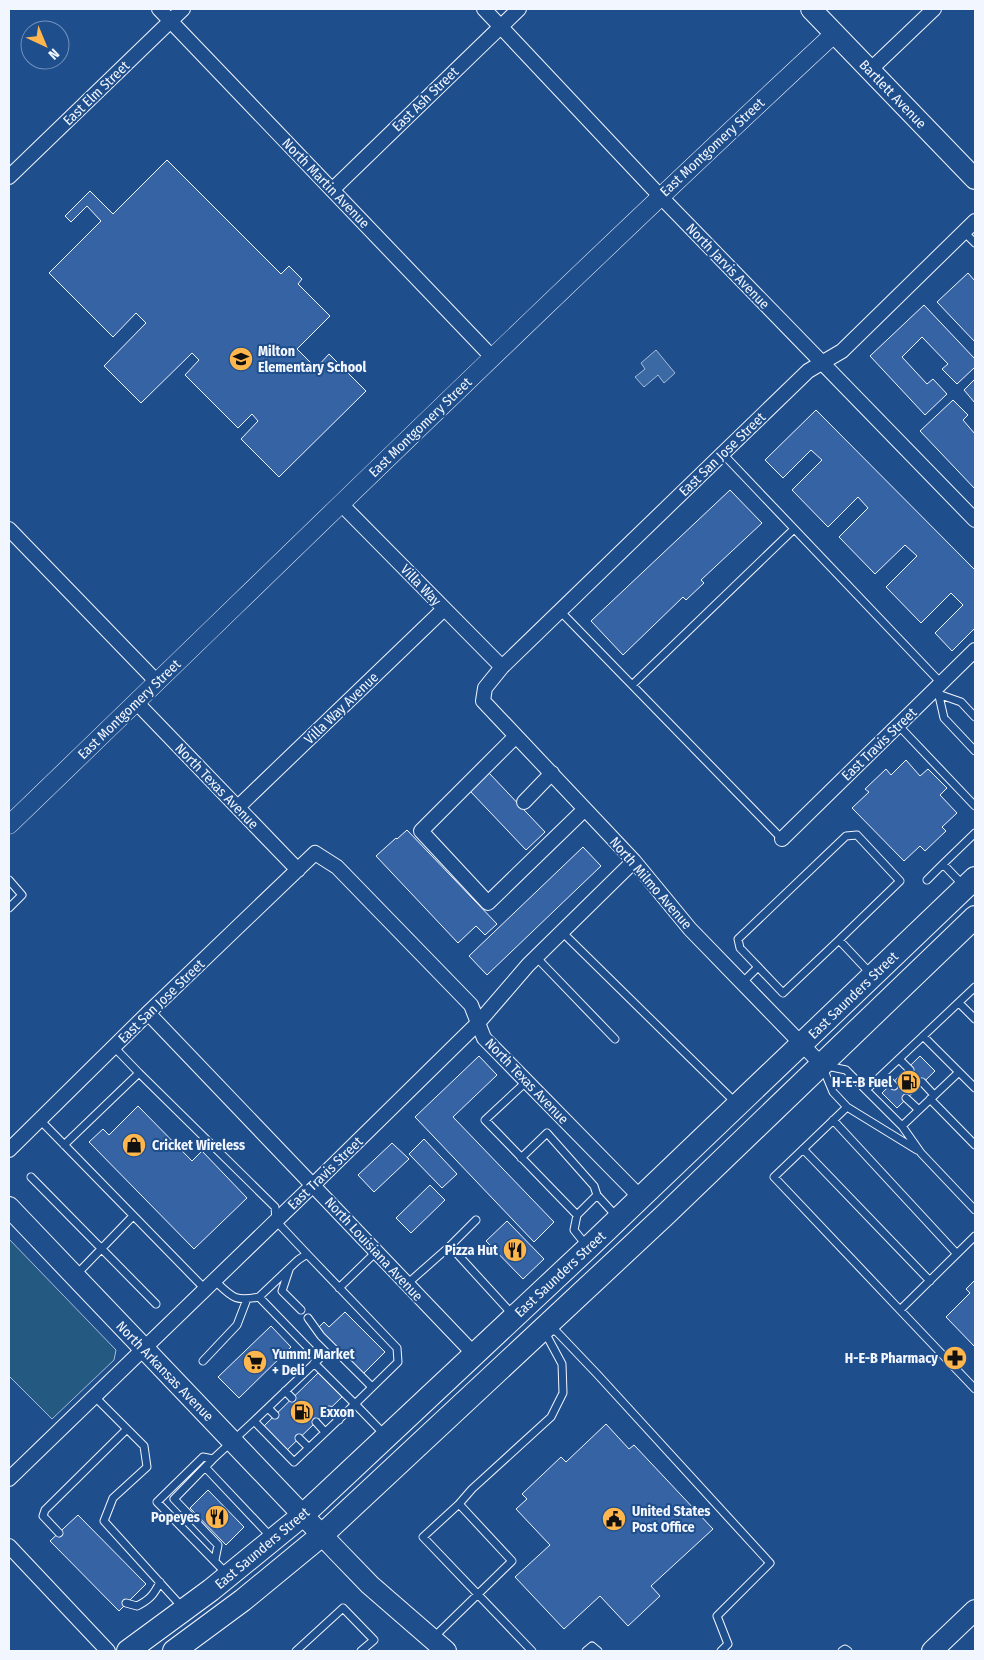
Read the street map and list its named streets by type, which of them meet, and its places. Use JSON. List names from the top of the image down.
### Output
{
  "streets": {
    "main road": ["Bartlett Avenue", "East Saunders Street", "North Arkansas Avenue"],
    "street": [
      "East Elm Street",
      "East Ash Street",
      "East Montgomery Street",
      "North Martin Avenue",
      "North Jarvis Avenue",
      "East San Jose Street",
      "Villa Way",
      "Villa Way Avenue",
      "East Travis Street",
      "North Texas Avenue",
      "North Milmo Avenue",
      "North Louisiana Avenue"
    ]
  },
  "crossings": [
    ["East Elm Street", "North Martin Avenue"],
    ["Bartlett Avenue", "East Montgomery Street"],
    ["East Ash Street", "North Martin Avenue"],
    ["East Ash Street", "North Jarvis Avenue"],
    ["East Montgomery Street", "North Martin Avenue"],
    ["East Montgomery Street", "North Jarvis Avenue"],
    ["East Montgomery Street", "Villa Way"],
    ["East Montgomery Street", "North Texas Avenue"],
    ["North Jarvis Avenue", "East San Jose Street"],
    ["East San Jose Street", "Villa Way"],
    ["East San Jose Street", "North Texas Avenue"],
    ["East San Jose Street", "North Milmo Avenue"],
    ["East San Jose Street", "North Louisiana Avenue"],
    ["Villa Way", "Villa Way Avenue"],
    ["Villa Way Avenue", "North Texas Avenue"],
    ["East Travis Street", "North Texas Avenue"],
    ["East Travis Street", "North Milmo Avenue"],
    ["East Travis Street", "North Louisiana Avenue"],
    ["East Travis Street", "North Arkansas Avenue"],
    ["North Texas Avenue", "East Saunders Street"],
    ["North Milmo Avenue", "East Saunders Street"],
    ["East Saunders Street", "North Louisiana Avenue"],
    ["East Saunders Street", "North Arkansas Avenue"]
  ],
  "places": {
    "school or university": ["Milton Elementary School"],
    "fuel station": ["H-E-B Fuel", "Exxon"],
    "shop": ["Cricket Wireless"],
    "restaurant": ["Pizza Hut", "Popeyes"],
    "pharmacy": ["H-E-B Pharmacy"],
    "supermarket": ["Yumm! Market + Deli"],
    "public building": ["United States Post Office"]
  },
  "north": "bottom right"
}
